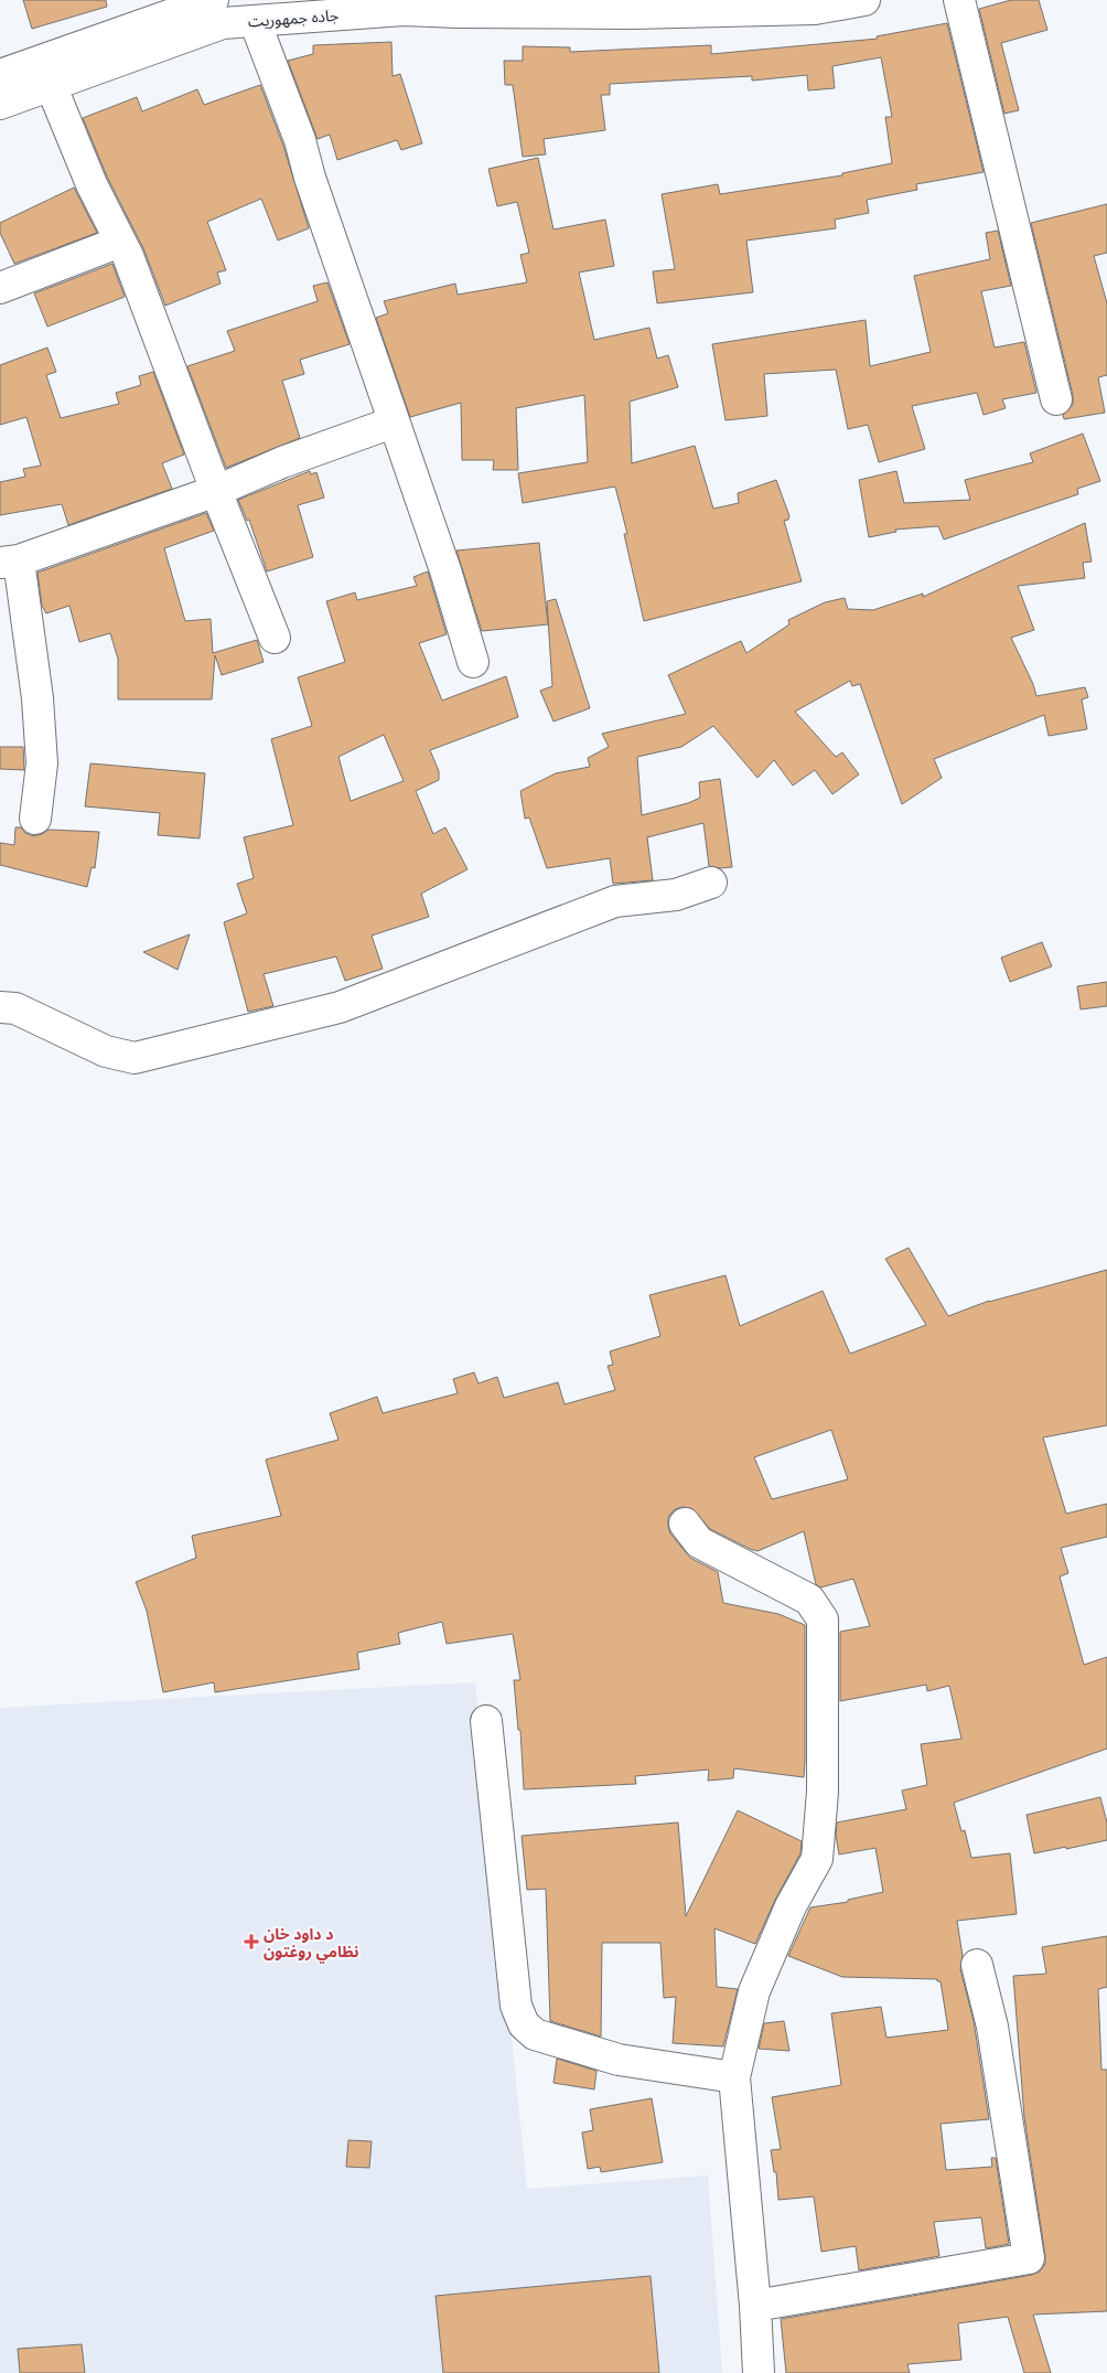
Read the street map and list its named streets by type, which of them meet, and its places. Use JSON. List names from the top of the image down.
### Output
{
  "streets": {
    "street": ["جاده جمهوریت"]
  },
  "places": {
    "health": ["د داود خان نظامي روغتون"]
  }
}
